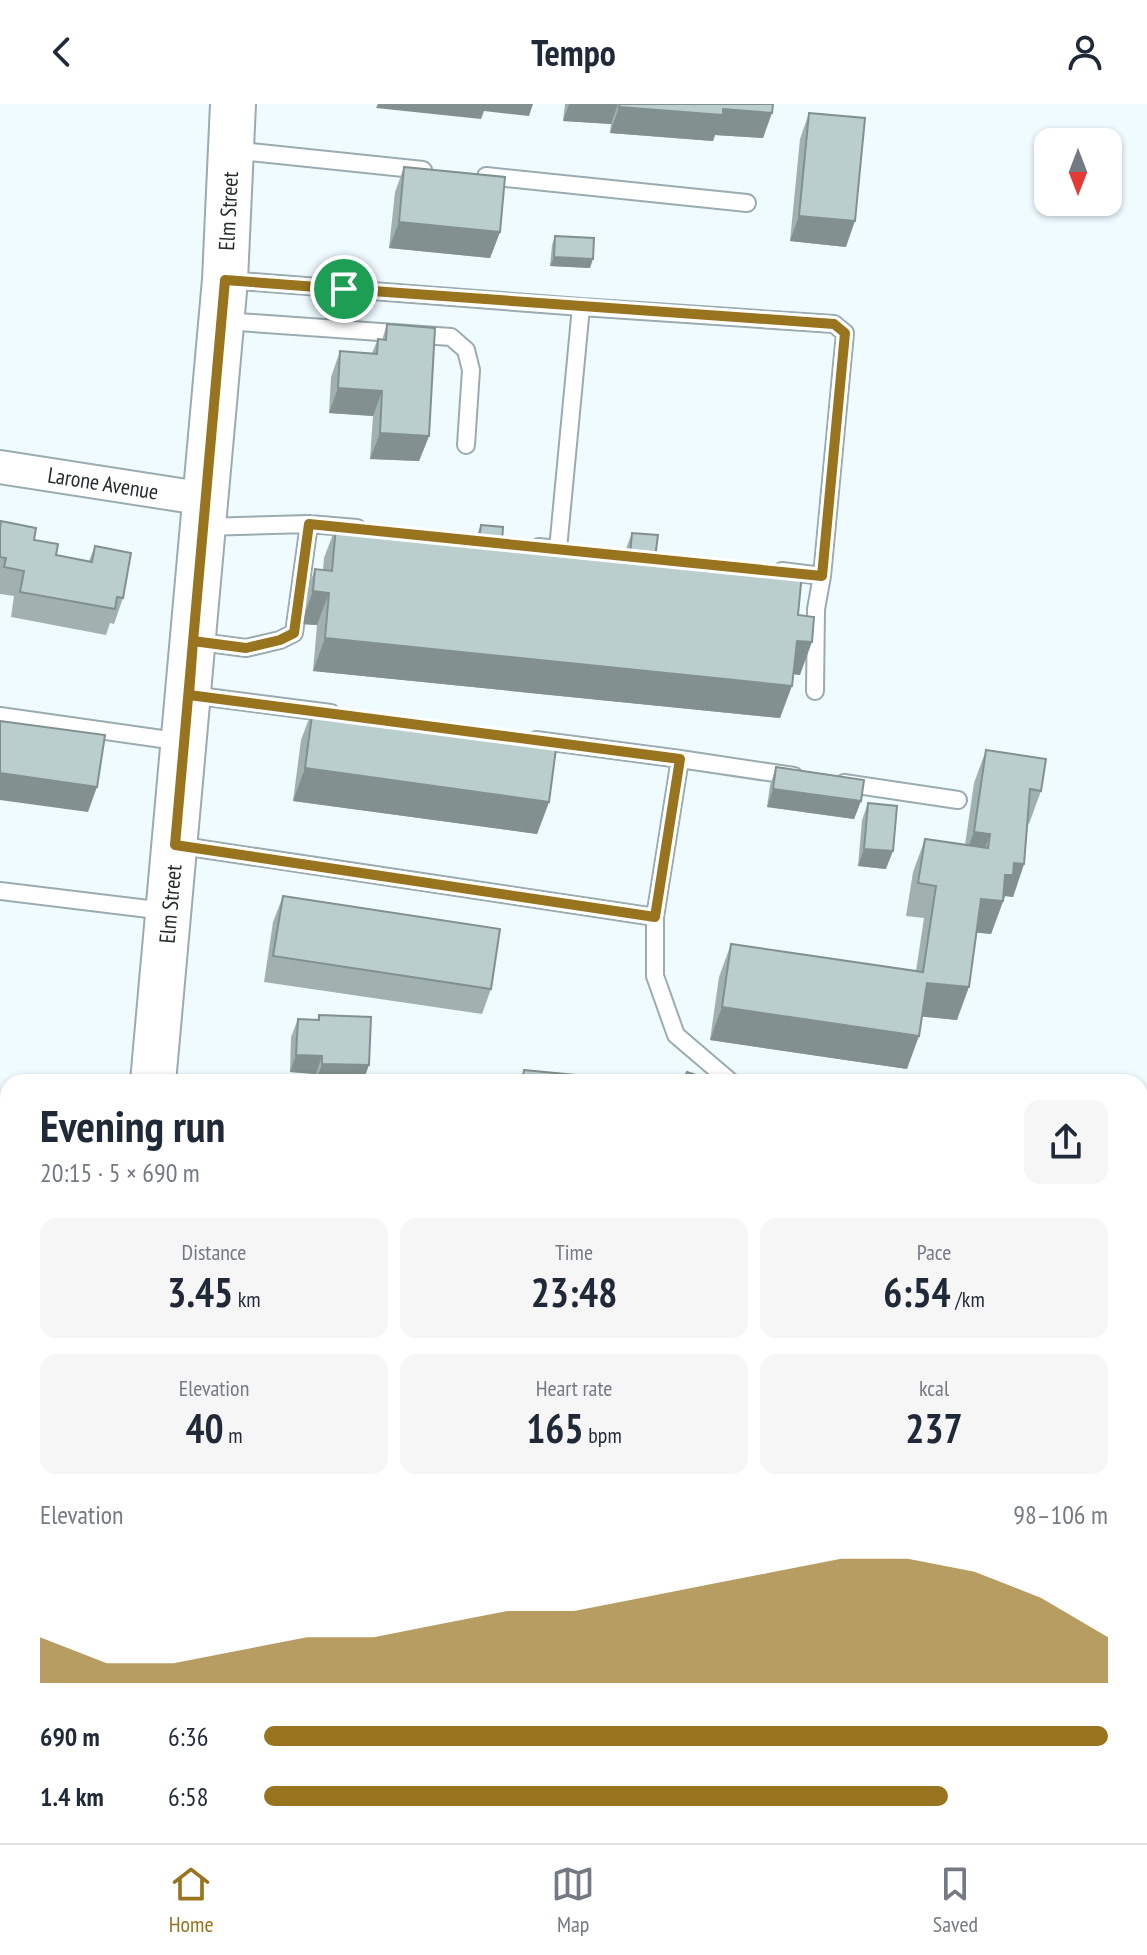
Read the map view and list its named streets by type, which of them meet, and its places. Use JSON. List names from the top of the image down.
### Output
{
  "streets": {
    "main road": ["Elm Street"],
    "street": ["Larone Avenue"]
  },
  "crossings": [
    ["Elm Street", "Larone Avenue"]
  ],
  "north": "bottom",
  "page": {
    "header": "Tempo",
    "heading": ["Evening run", "20:15 · 5 × 690 m"],
    "stats": [
      ["Distance", "3.45 km"],
      ["Time", "23:48"],
      ["Pace", "6:54 /km"],
      ["Elevation", "40 m"],
      ["Heart rate", "165 bpm"],
      ["kcal", "237"]
    ],
    "chart": ["Elevation", "98–106 m"],
    "list": [
      {
        "name": "690 m",
        "note": "6:36"
      },
      {
        "name": "1.4 km",
        "note": "6:58"
      }
    ],
    "tabs": ["Home", "Map", "Saved"]
  }
}
